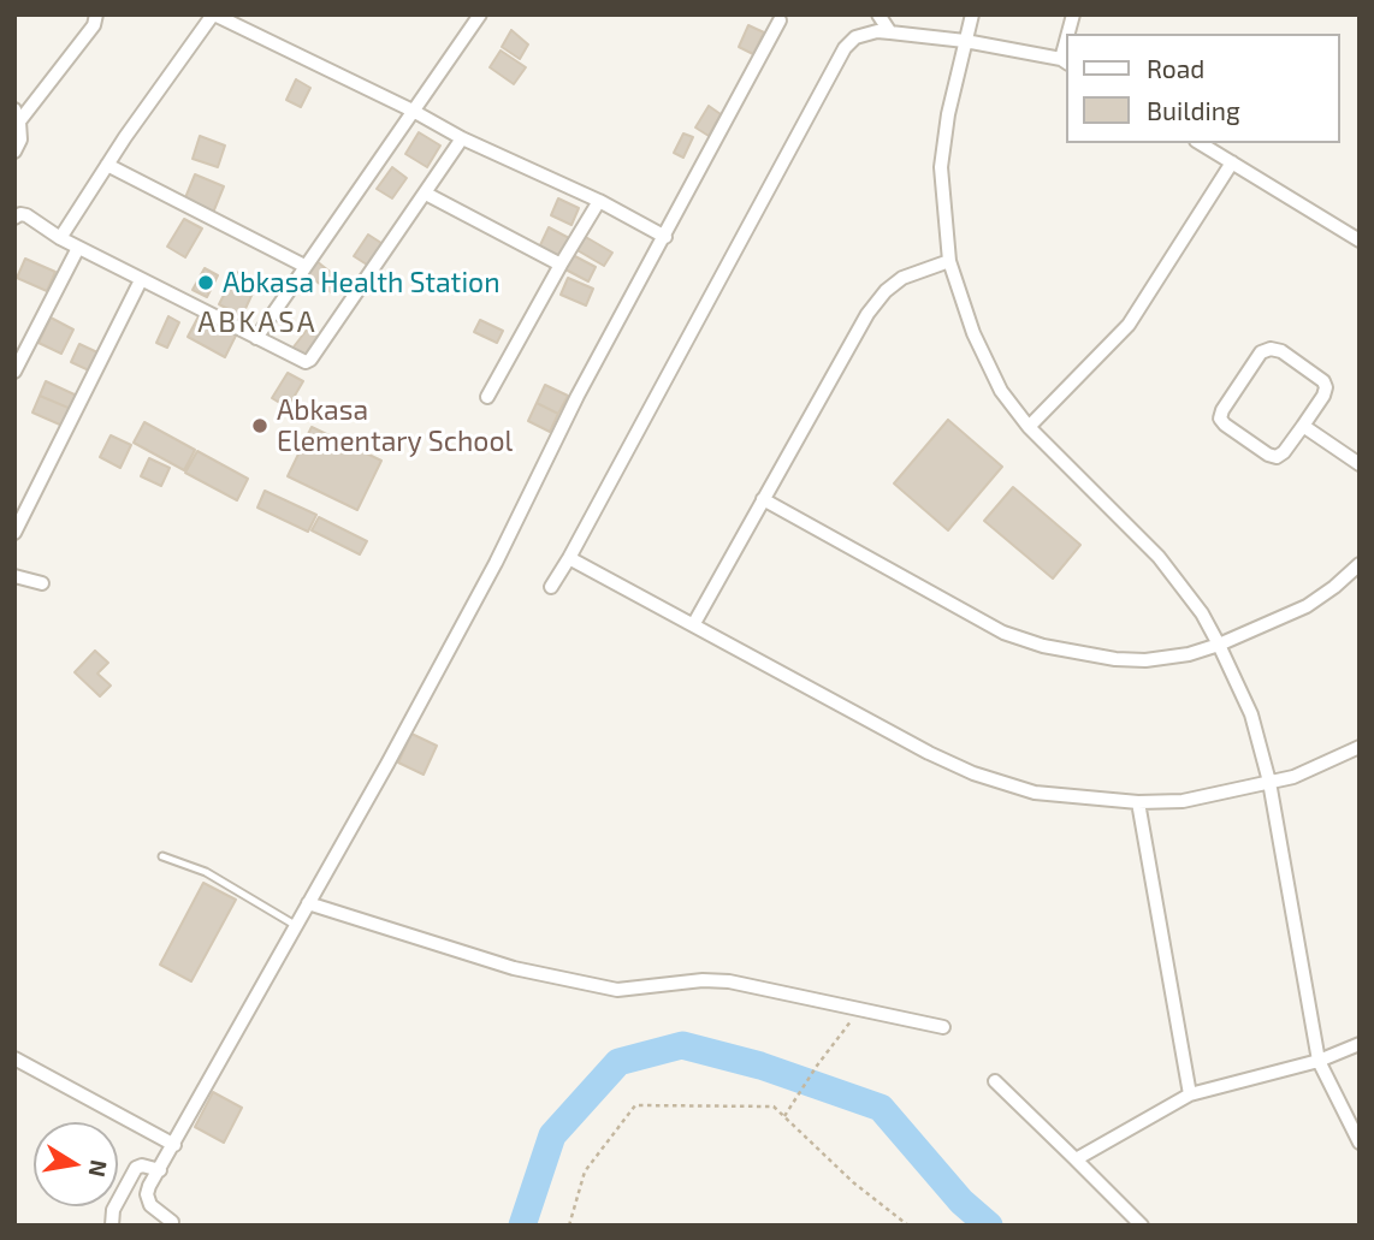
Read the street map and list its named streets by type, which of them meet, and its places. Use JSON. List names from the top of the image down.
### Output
{
  "districts": ["ABKASA"],
  "places": ["Abkasa Health Station", "Abkasa Elementary School"],
  "legend": ["Road", "Building"],
  "north": "right"
}
